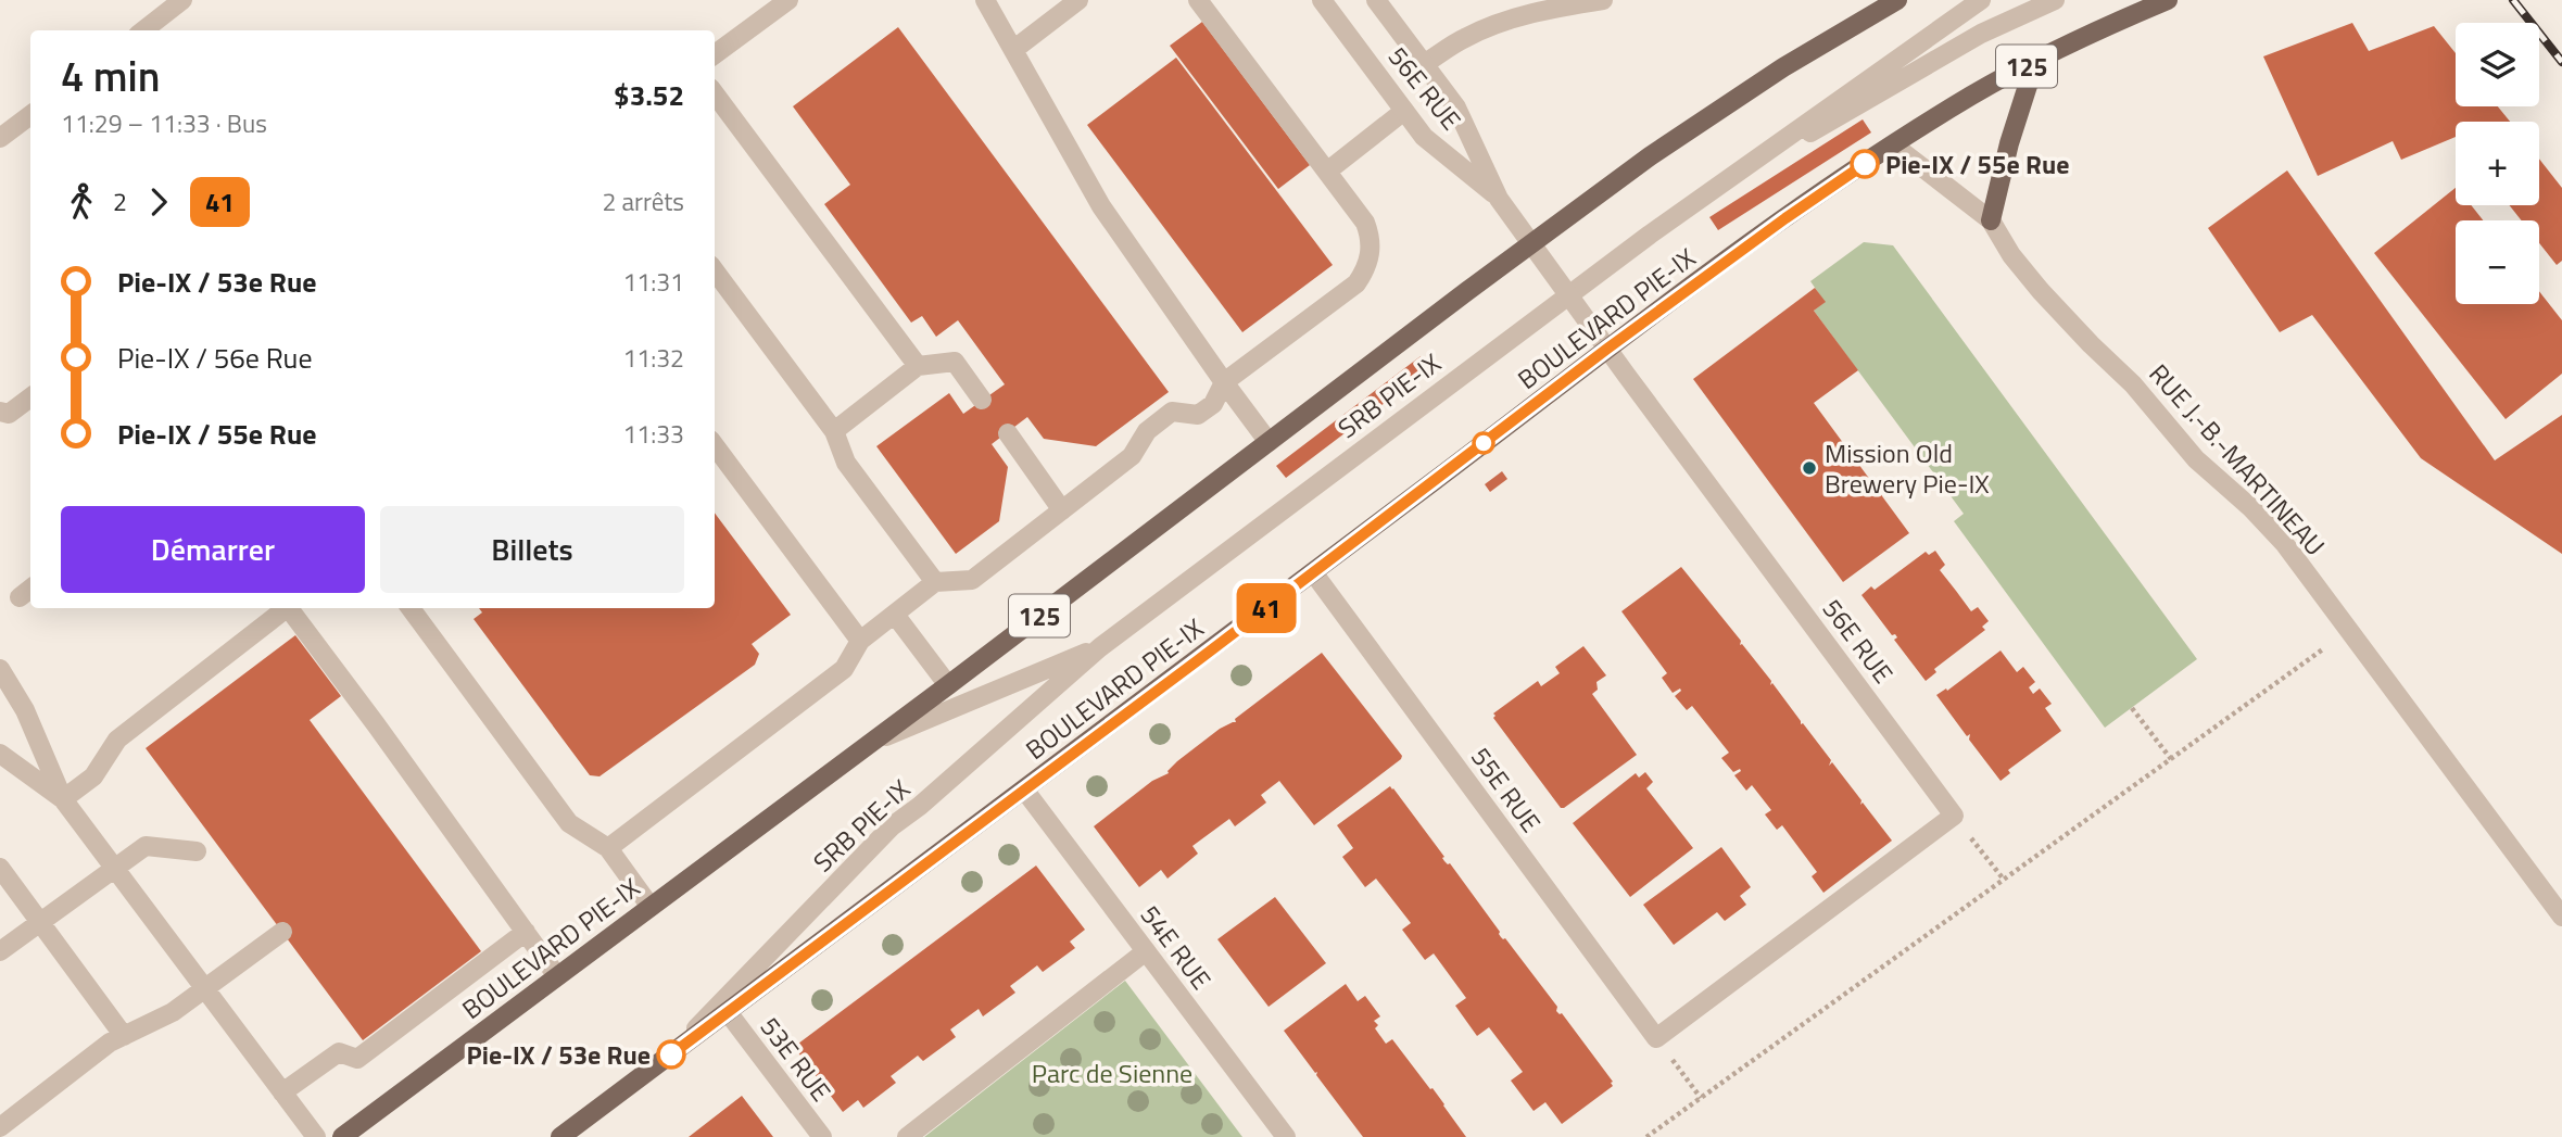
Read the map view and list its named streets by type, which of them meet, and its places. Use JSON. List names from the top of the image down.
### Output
{
  "streets": {
    "main road": ["125", "BOULEVARD PIE-IX"],
    "street": [
      "56E RUE",
      "SRB PIE-IX",
      "RUE J.-B.-MARTINEAU",
      "55E RUE",
      "54E RUE",
      "53E RUE"
    ]
  },
  "crossings": [
    ["56E RUE", "BOULEVARD PIE-IX"],
    ["56E RUE", "SRB PIE-IX"],
    ["BOULEVARD PIE-IX", "SRB PIE-IX"],
    ["BOULEVARD PIE-IX", "RUE J.-B.-MARTINEAU"],
    ["BOULEVARD PIE-IX", "55E RUE"],
    ["BOULEVARD PIE-IX", "54E RUE"],
    ["BOULEVARD PIE-IX", "53E RUE"]
  ],
  "parks": ["Parc de Sienne"],
  "places": ["Pie-IX / 55e Rue", "Mission Old Brewery Pie-IX", "Pie-IX / 53e Rue"],
  "lines": ["bus line 41"],
  "page": {
    "on_map": "41",
    "map_buttons": ["+", "−"],
    "heading": ["4 min", "11:29 – 11:33 · Bus", "$3.52"],
    "legs": ["2", "41", "2 arrêts"],
    "list": [
      {
        "name": "Pie-IX / 53e Rue",
        "value": "11:31"
      },
      {
        "name": "Pie-IX / 56e Rue",
        "value": "11:32"
      },
      {
        "name": "Pie-IX / 55e Rue",
        "value": "11:33"
      }
    ],
    "buttons": ["Démarrer", "Billets"]
  }
}
